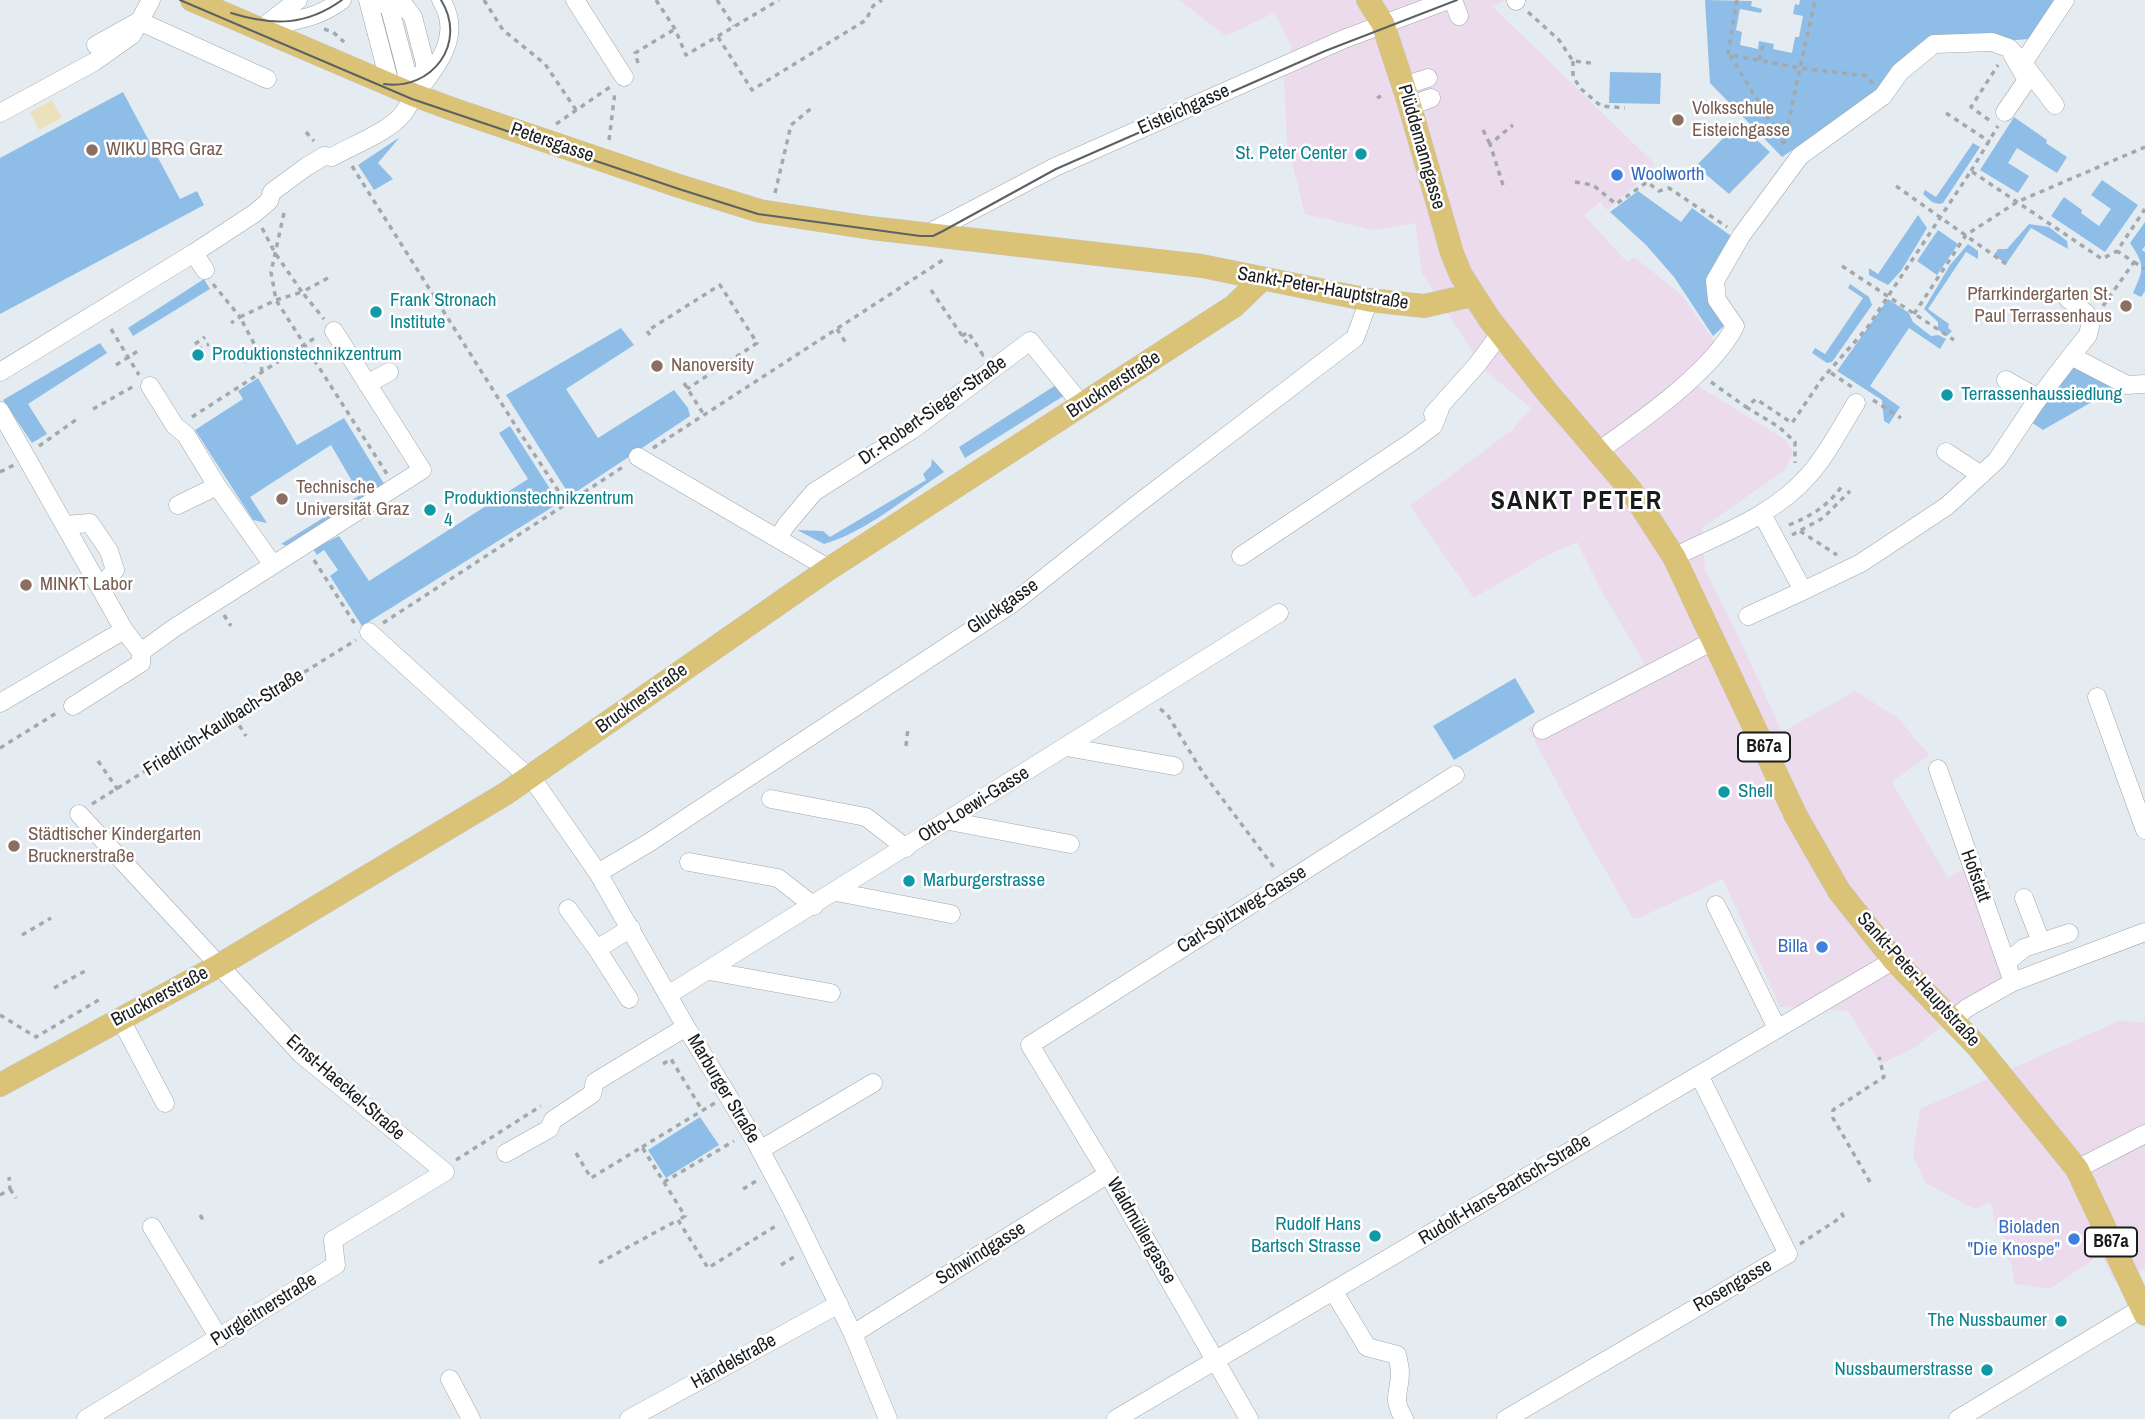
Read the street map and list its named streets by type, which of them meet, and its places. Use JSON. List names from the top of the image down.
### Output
{
  "streets": {
    "main road": [
      "Petersgasse",
      "Plüddemanngasse",
      "Sankt-Peter-Hauptstraße",
      "Brucknerstraße",
      "B67a"
    ],
    "street": [
      "Eisteichgasse",
      "Dr.-Robert-Sieger-Straße",
      "Gluckgasse",
      "Otto-Loewi-Gasse",
      "Hofstatt",
      "Carl-Spitzweg-Gasse",
      "Ernst-Haeckel-Straße",
      "Marburger Straße",
      "Rudolf-Hans-Bartsch-Straße",
      "Waldmüllergasse",
      "Schwindgasse",
      "Rosengasse",
      "Purgleitnerstraße",
      "Händelstraße"
    ],
    "path": ["Friedrich-Kaulbach-Straße"]
  },
  "crossings": [
    ["Eisteichgasse", "Petersgasse"],
    ["Eisteichgasse", "Plüddemanngasse"],
    ["Eisteichgasse", "Sankt-Peter-Hauptstraße"],
    ["Petersgasse", "Sankt-Peter-Hauptstraße"],
    ["Plüddemanngasse", "Sankt-Peter-Hauptstraße"],
    ["Sankt-Peter-Hauptstraße", "Brucknerstraße"],
    ["Sankt-Peter-Hauptstraße", "Gluckgasse"],
    ["Sankt-Peter-Hauptstraße", "Rudolf-Hans-Bartsch-Straße"],
    ["Brucknerstraße", "Dr.-Robert-Sieger-Straße"],
    ["Brucknerstraße", "Ernst-Haeckel-Straße"],
    ["Brucknerstraße", "Marburger Straße"],
    ["Gluckgasse", "Marburger Straße"],
    ["Friedrich-Kaulbach-Straße", "Ernst-Haeckel-Straße"],
    ["Otto-Loewi-Gasse", "Marburger Straße"],
    ["Carl-Spitzweg-Gasse", "Waldmüllergasse"],
    ["Ernst-Haeckel-Straße", "Purgleitnerstraße"],
    ["Marburger Straße", "Schwindgasse"],
    ["Marburger Straße", "Händelstraße"],
    ["Rudolf-Hans-Bartsch-Straße", "Waldmüllergasse"],
    ["Rudolf-Hans-Bartsch-Straße", "Rosengasse"],
    ["Waldmüllergasse", "Schwindgasse"]
  ],
  "districts": ["SANKT PETER"],
  "places": [
    "Volksschule Eisteichgasse",
    "WIKU BRG Graz",
    "St. Peter Center",
    "Woolworth",
    "Pfarrkindergarten St. Paul Terrassenhaus",
    "Frank Stronach Institute",
    "Produktionstechnikzentrum",
    "Nanoversity",
    "Terrassenhaussiedlung",
    "Technische Universität Graz",
    "Produktionstechnikzentrum 4",
    "MINKT Labor",
    "Shell",
    "Städtischer Kindergarten Brucknerstraße",
    "Marburgerstrasse",
    "Billa",
    "Rudolf Hans Bartsch Strasse",
    "Bioladen \"Die Knospe\"",
    "The Nussbaumer",
    "Nussbaumerstrasse"
  ]
}
